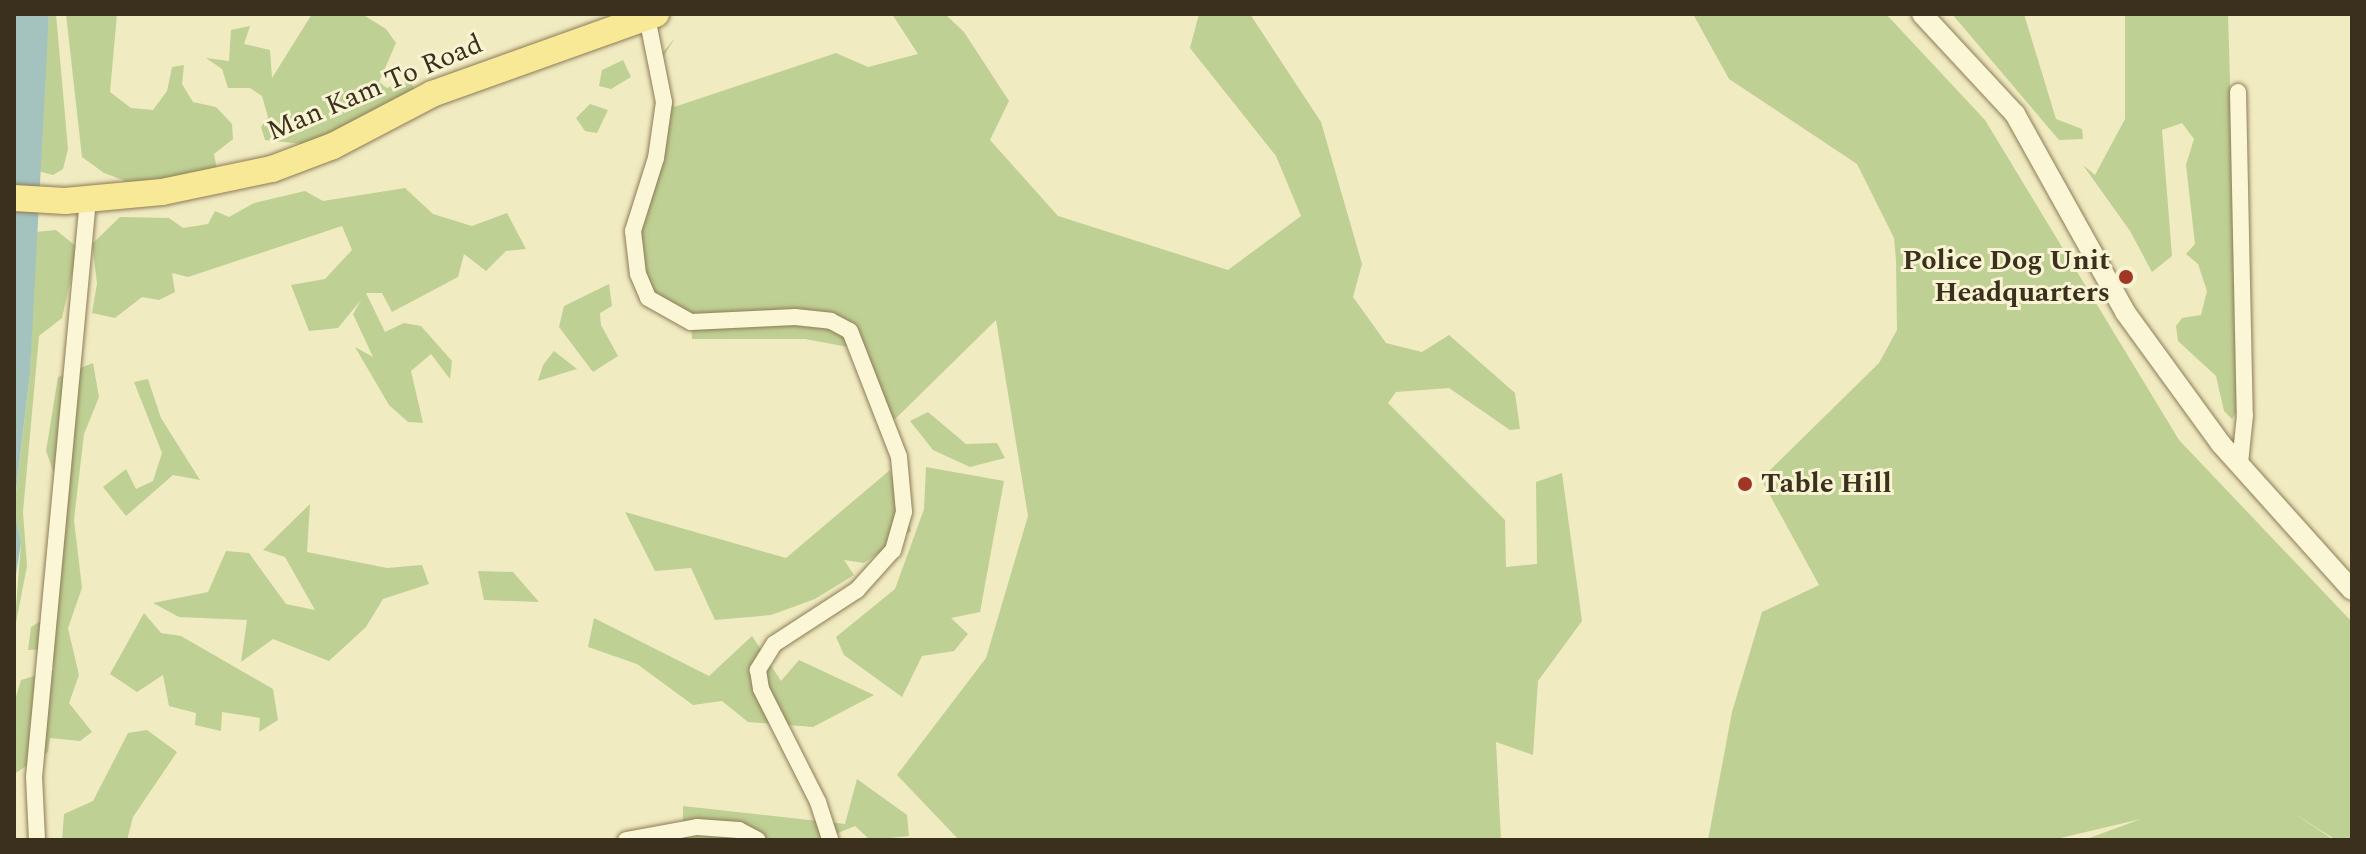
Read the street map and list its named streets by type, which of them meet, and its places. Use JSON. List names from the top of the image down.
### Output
{
  "streets": {
    "main road": ["Man Kam To Road"]
  },
  "places": ["Police Dog Unit Headquarters", "Table Hill"]
}
